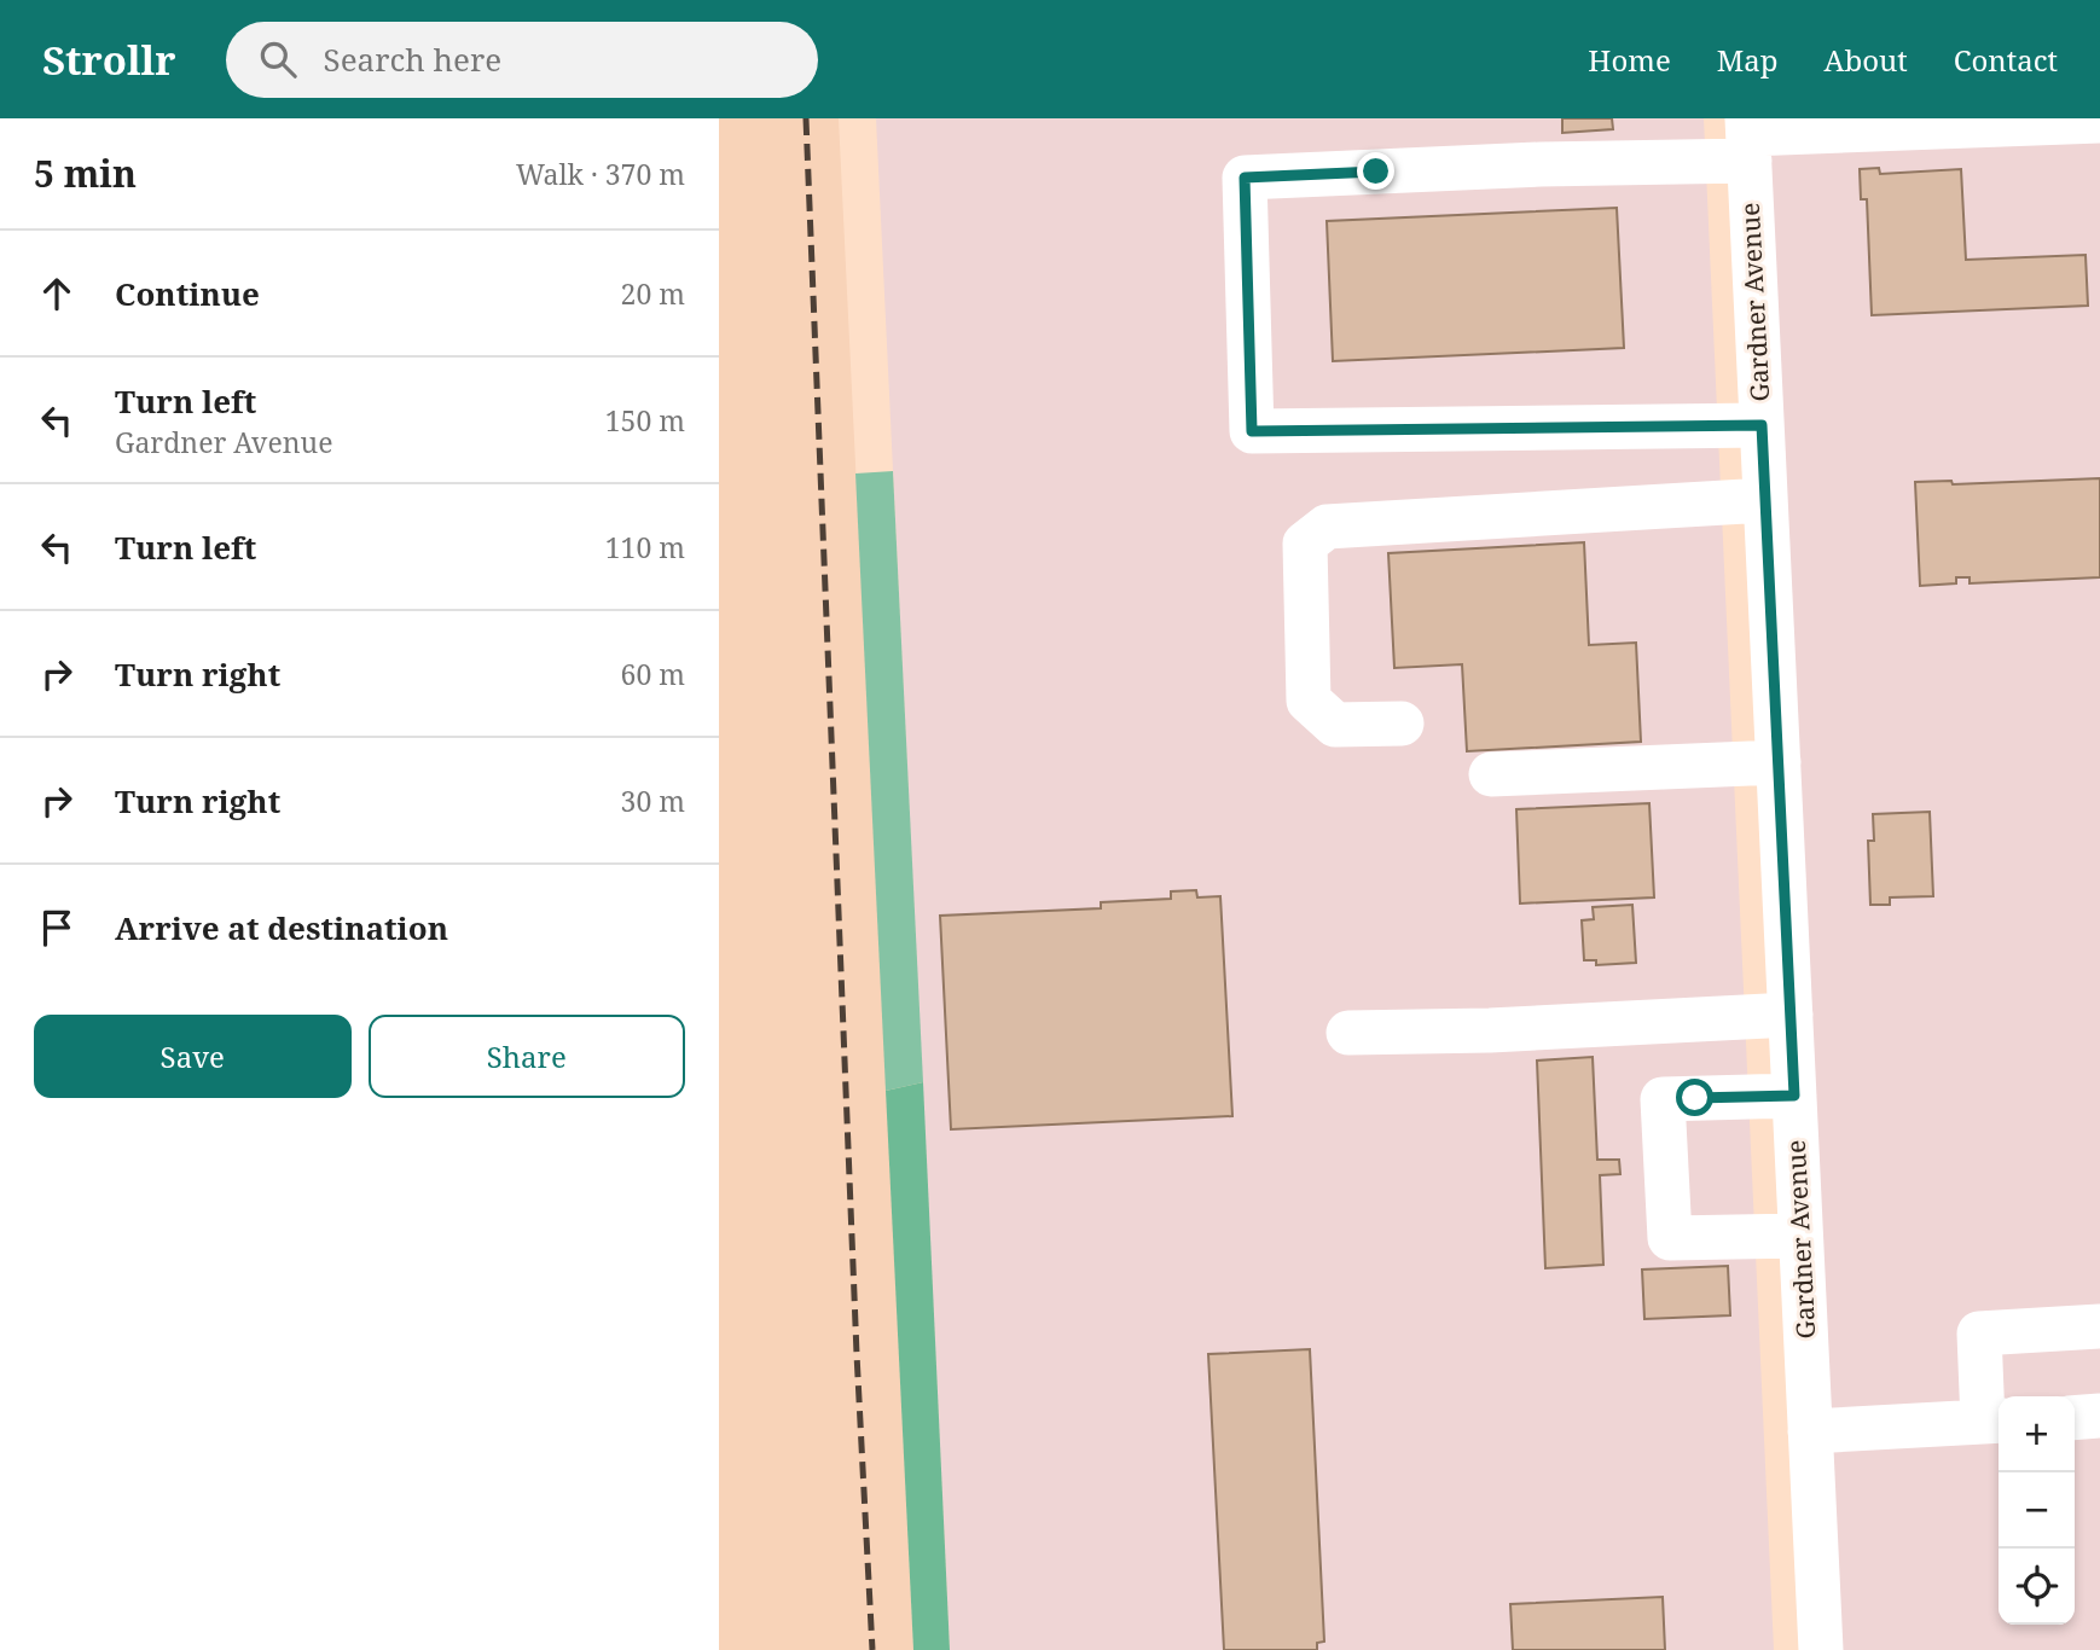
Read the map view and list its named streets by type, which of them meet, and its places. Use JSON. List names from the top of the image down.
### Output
{
  "streets": {
    "street": ["Gardner Avenue"]
  },
  "page": {
    "header": "Strollr",
    "search": "Search here",
    "nav": [
      "Home",
      "Map",
      "About",
      "Contact"
    ],
    "heading": ["5 min", "Walk · 370 m"],
    "list": [
      ["Continue", "20 m"],
      ["Turn left", "Gardner Avenue", "150 m"],
      ["Turn left", "110 m"],
      ["Turn right", "60 m"],
      ["Turn right", "30 m"],
      "Arrive at destination"
    ],
    "buttons": ["Save", "Share"],
    "map_buttons": ["+", "−"]
  }
}
